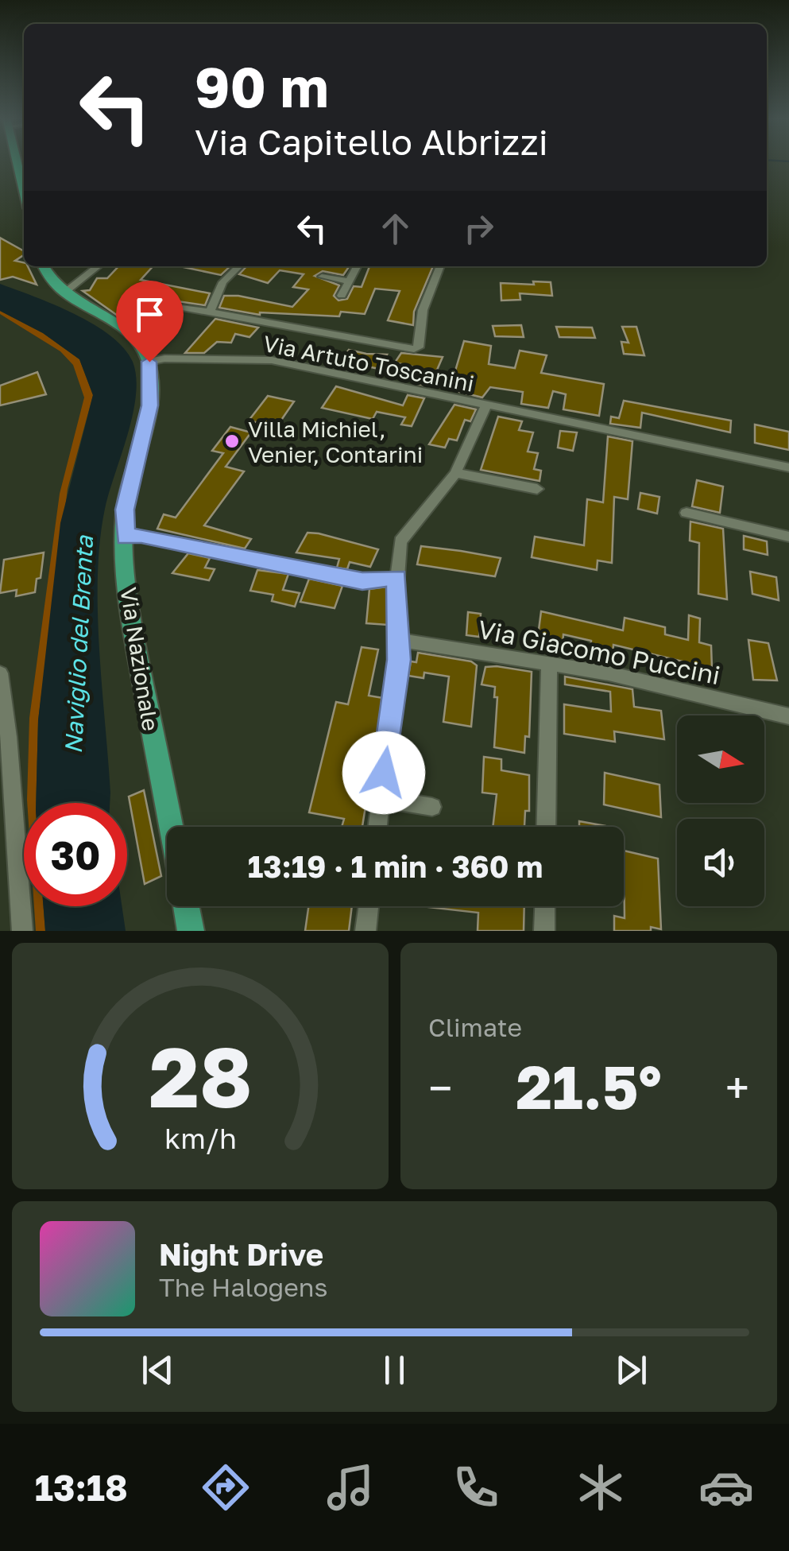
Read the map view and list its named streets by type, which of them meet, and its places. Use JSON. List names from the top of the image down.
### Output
{
  "streets": {
    "main road": ["Via Nazionale"],
    "street": ["Via Artuto Toscanini", "Via Giacomo Puccini"]
  },
  "crossings": [
    ["Via Artuto Toscanini", "Via Giacomo Puccini"],
    ["Via Artuto Toscanini", "Via Nazionale"]
  ],
  "water": ["Naviglio del Brenta"],
  "places": ["Villa Michiel, Venier, Contarini"],
  "north": "right",
  "page": {
    "turn": ["90 m", "Via Capitello Albrizzi"],
    "limit": "30",
    "trip": "13:19 · 1 min · 360 m",
    "tile": "Climate",
    "heat": ["−", "21.5°", "+"],
    "song": ["Night Drive", "The Halogens"],
    "tabs": "13:18",
    "gauge": ["28", "km/h"]
  }
}
